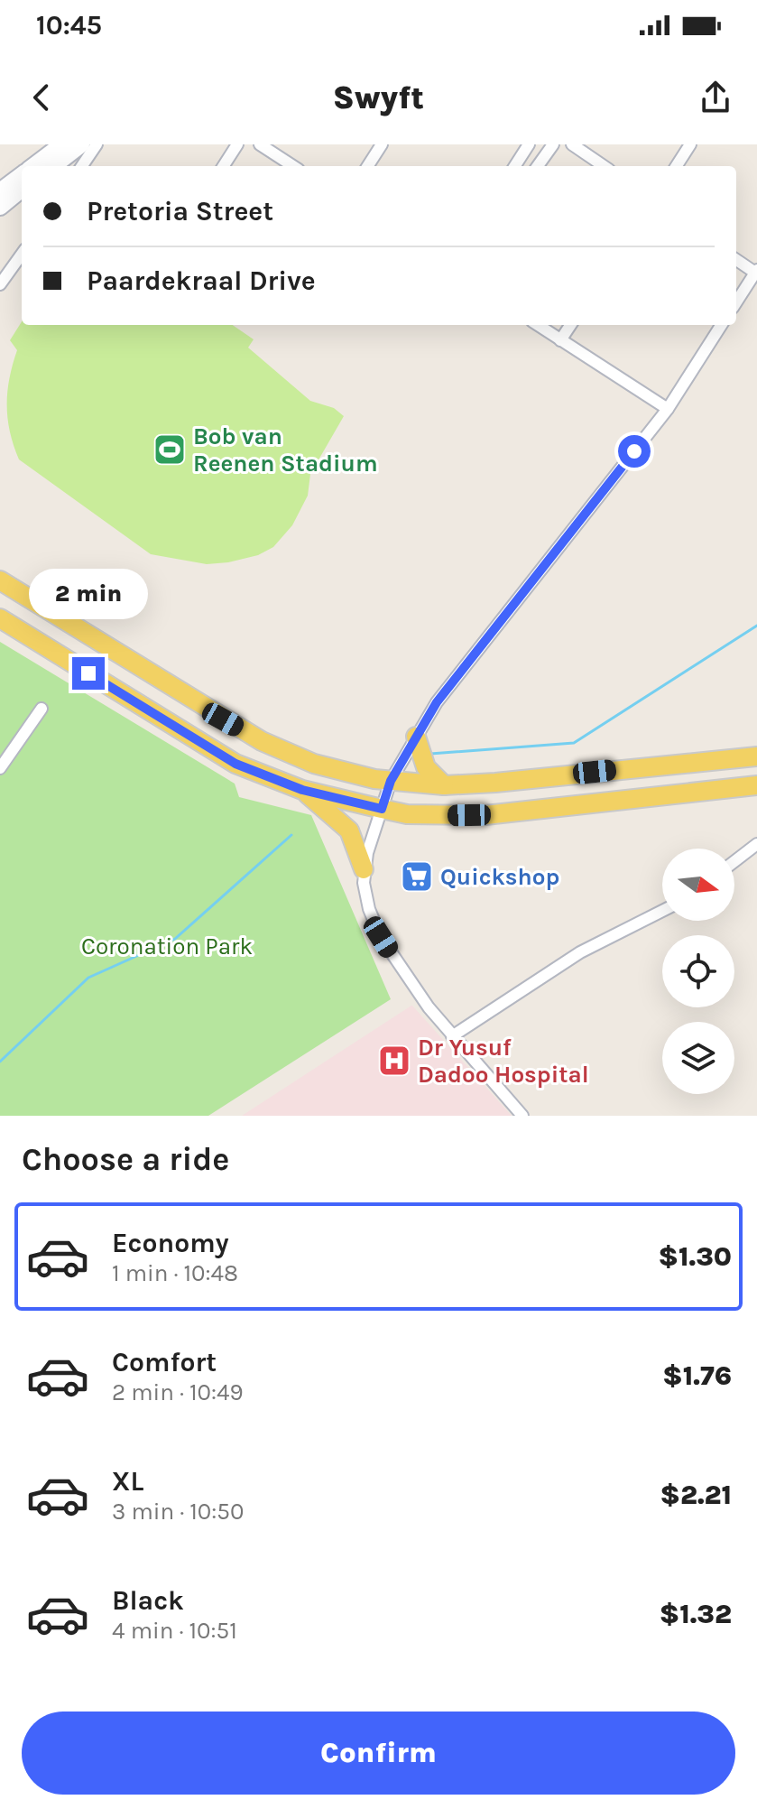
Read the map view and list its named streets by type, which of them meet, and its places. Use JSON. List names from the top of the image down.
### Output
{
  "parks": ["Coronation Park"],
  "places": {
    "sports": ["Bob van Reenen Stadium"],
    "supermarket": ["Quickshop"],
    "hospital": ["Dr Yusuf Dadoo Hospital"]
  },
  "north": "right",
  "page": {
    "status": "10:45",
    "header": "Swyft",
    "banner": ["Pretoria Street", "Paardekraal Drive"],
    "bubble": "2 min",
    "heading": "Choose a ride",
    "list": [
      {
        "name": "Economy",
        "note": "1 min · 10:48",
        "value": "$1.30"
      },
      {
        "name": "Comfort",
        "note": "2 min · 10:49",
        "value": "$1.76"
      },
      {
        "name": "XL",
        "note": "3 min · 10:50",
        "value": "$2.21"
      },
      {
        "name": "Black",
        "note": "4 min · 10:51",
        "value": "$1.32"
      }
    ],
    "buttons": "Confirm"
  }
}
